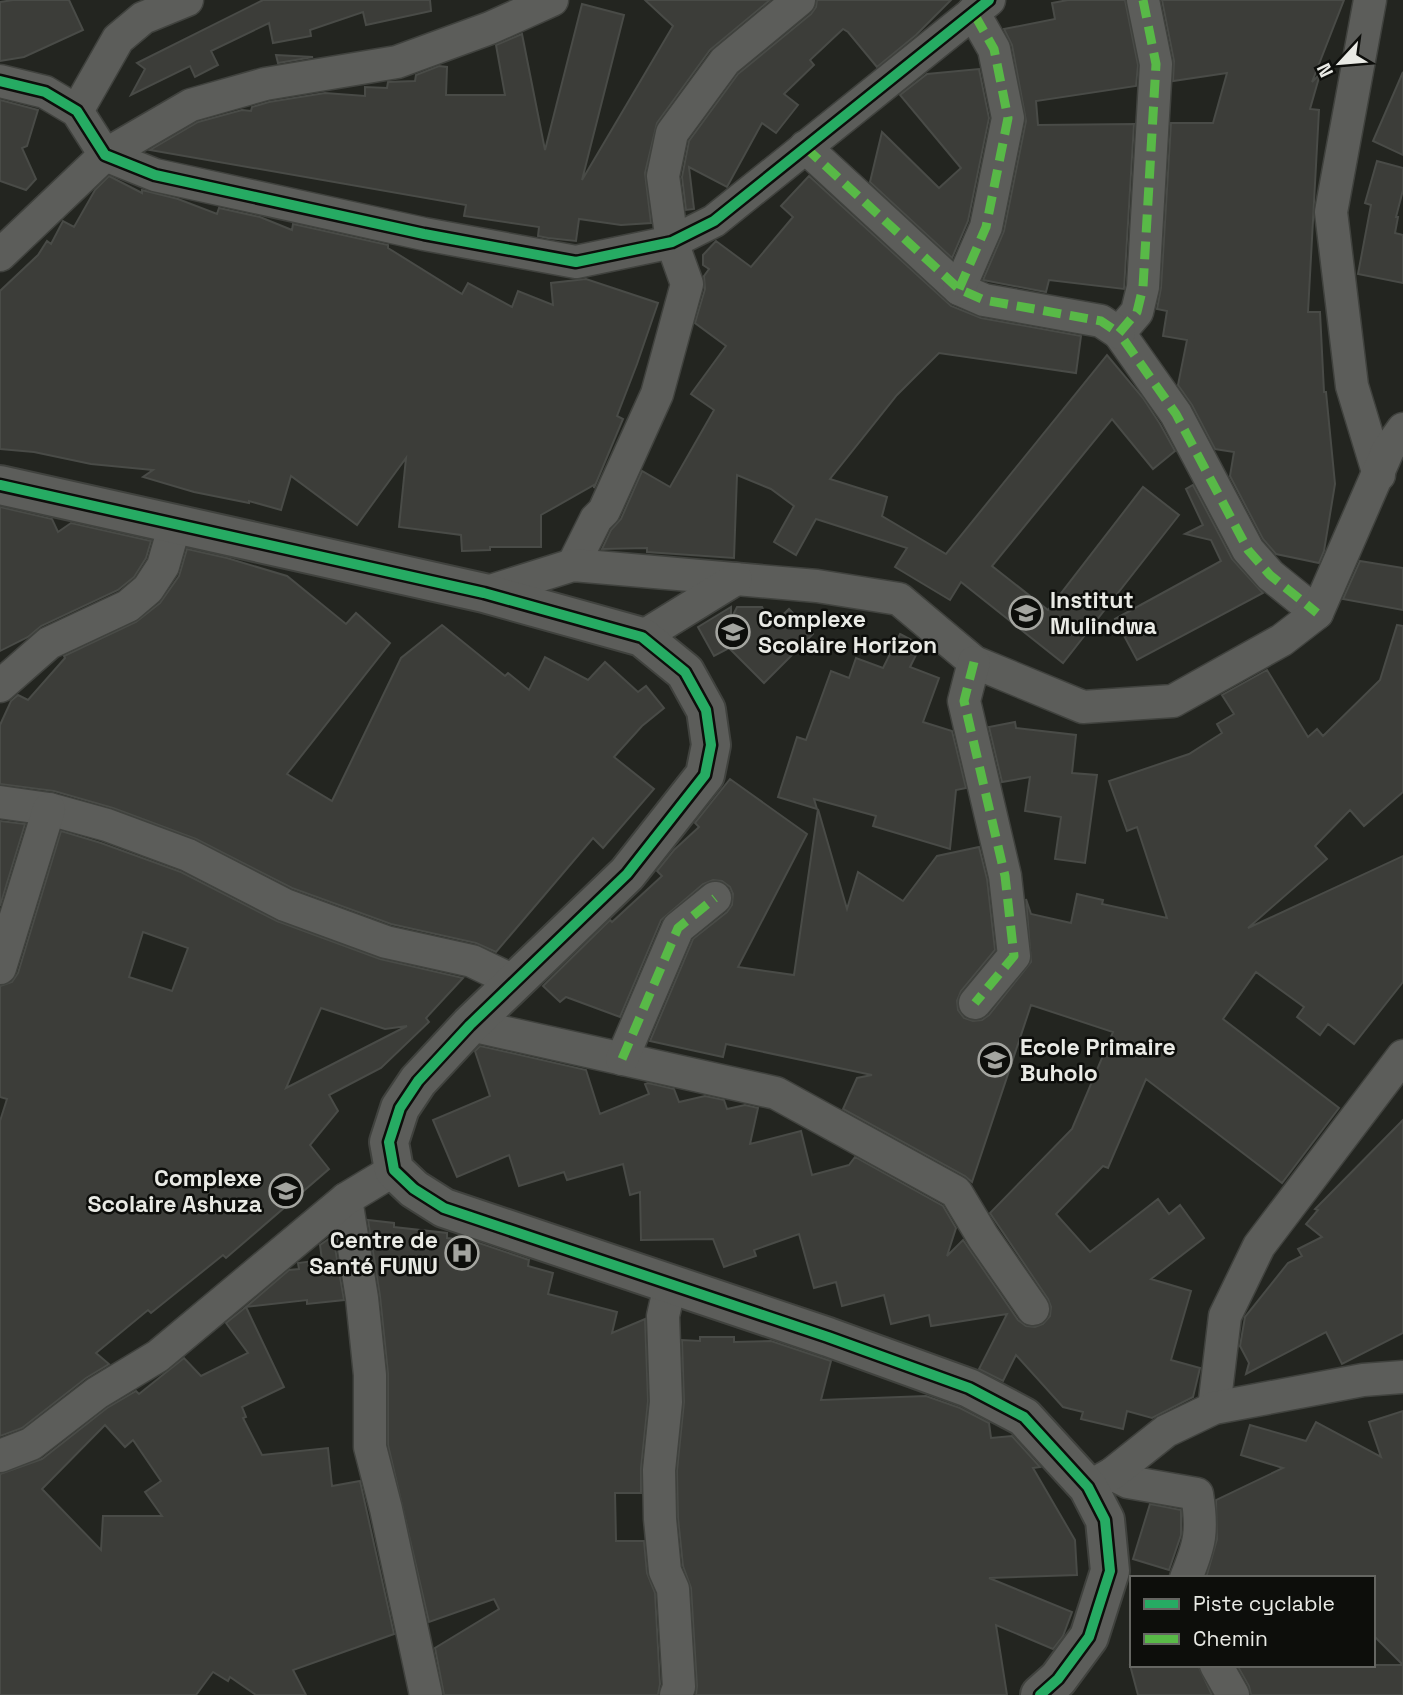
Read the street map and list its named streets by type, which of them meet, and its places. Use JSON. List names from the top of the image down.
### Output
{
  "places": {
    "school or university": [
      "Institut Mulindwa",
      "Complexe Scolaire Horizon",
      "Ecole Primaire Buholo",
      "Complexe Scolaire Ashuza"
    ],
    "hospital": ["Centre de Santé FUNU"]
  },
  "legend": ["Piste cyclable", "Chemin"],
  "north": "bottom left"
}
